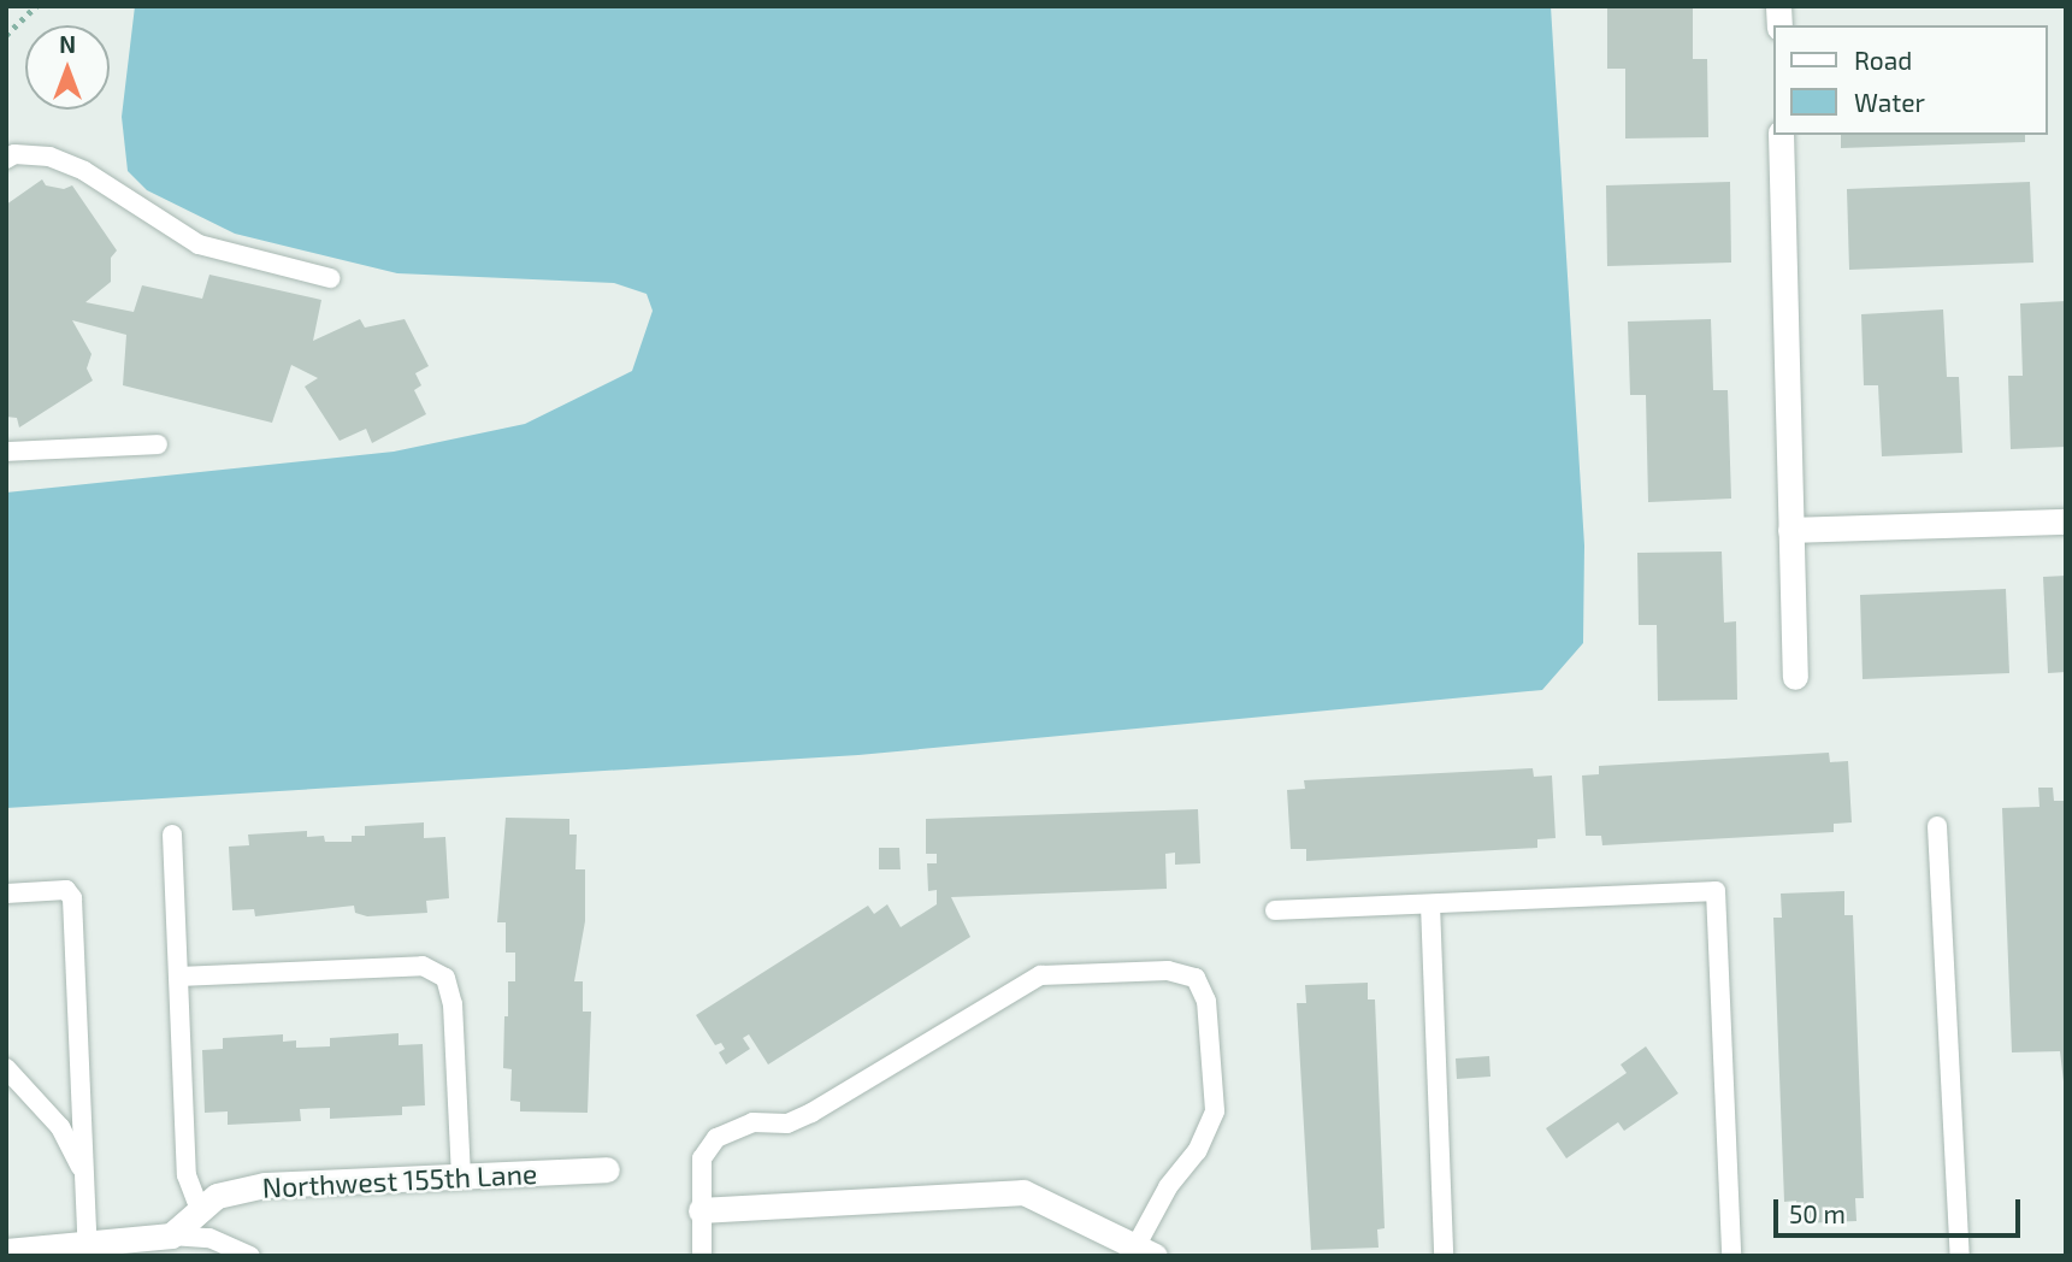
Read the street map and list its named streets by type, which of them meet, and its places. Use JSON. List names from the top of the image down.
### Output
{
  "streets": {
    "street": ["Northwest 155th Lane"]
  },
  "legend": ["Road", "Water"],
  "scale_bar": "50 m",
  "north": "top"
}
